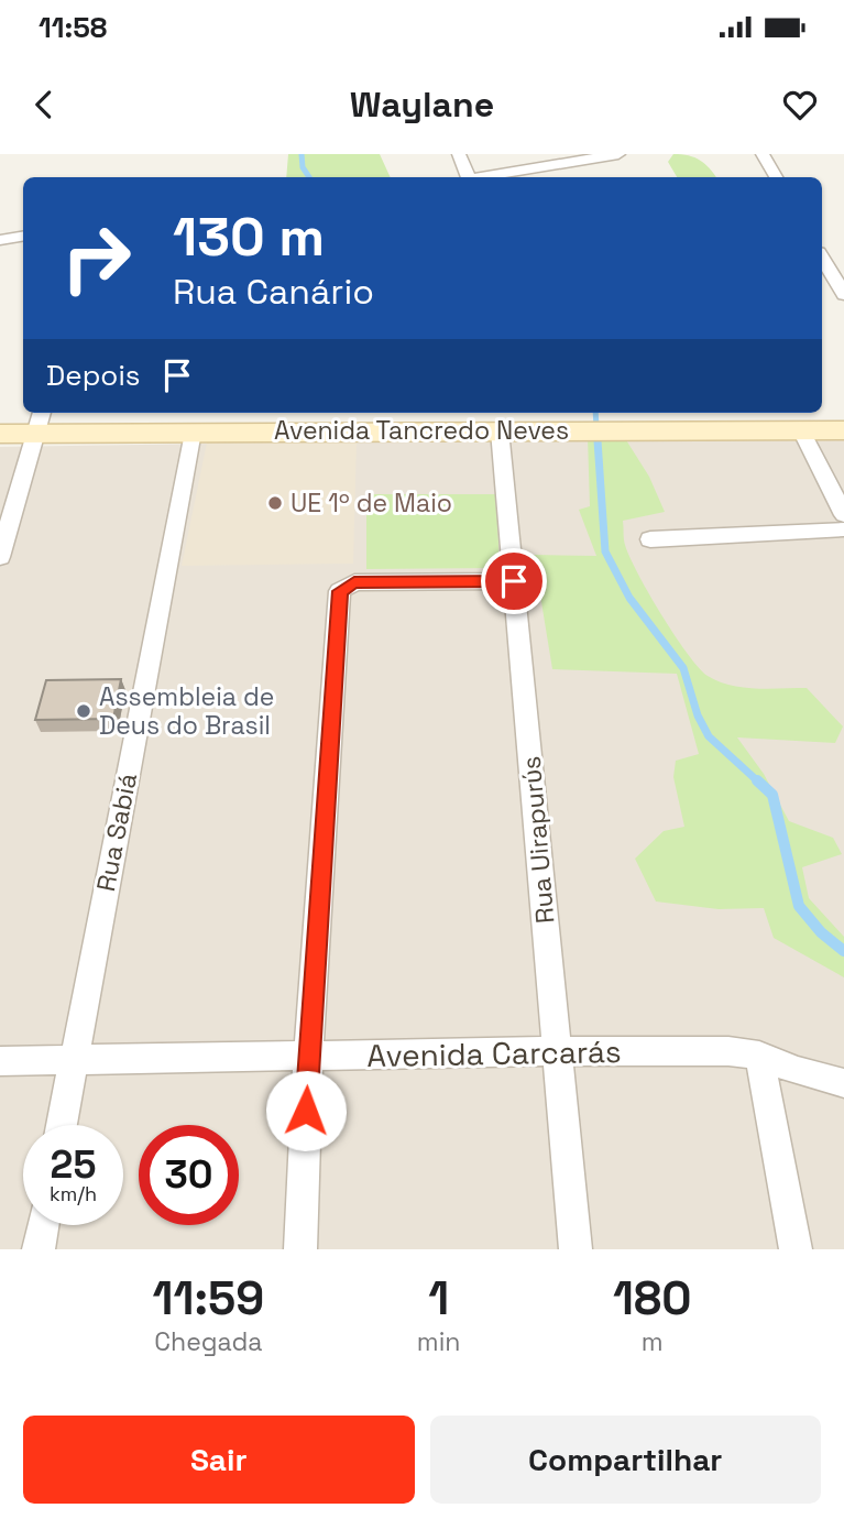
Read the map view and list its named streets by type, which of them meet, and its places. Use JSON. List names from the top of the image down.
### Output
{
  "streets": {
    "street": [
      "Avenida Tancredo Neves",
      "Rua Sabiá",
      "Rua Uirapurύs",
      "Avenida Carcarás"
    ]
  },
  "crossings": [
    ["Avenida Tancredo Neves", "Rua Sabiá"],
    ["Avenida Tancredo Neves", "Rua Uirapurύs"],
    ["Rua Sabiá", "Avenida Carcarás"],
    ["Rua Uirapurύs", "Avenida Carcarás"]
  ],
  "places": ["UE 1º de Maio", "Assembleia de Deus do Brasil"],
  "page": {
    "status": "11:58",
    "header": "Waylane",
    "turn": ["130 m", "Rua Canário"],
    "then": "Depois",
    "speed": "25 km/h",
    "limit": "30",
    "eta": [
      "11:59",
      "Chegada",
      "1",
      "min",
      "180",
      "m"
    ],
    "buttons": ["Sair", "Compartilhar"]
  }
}
